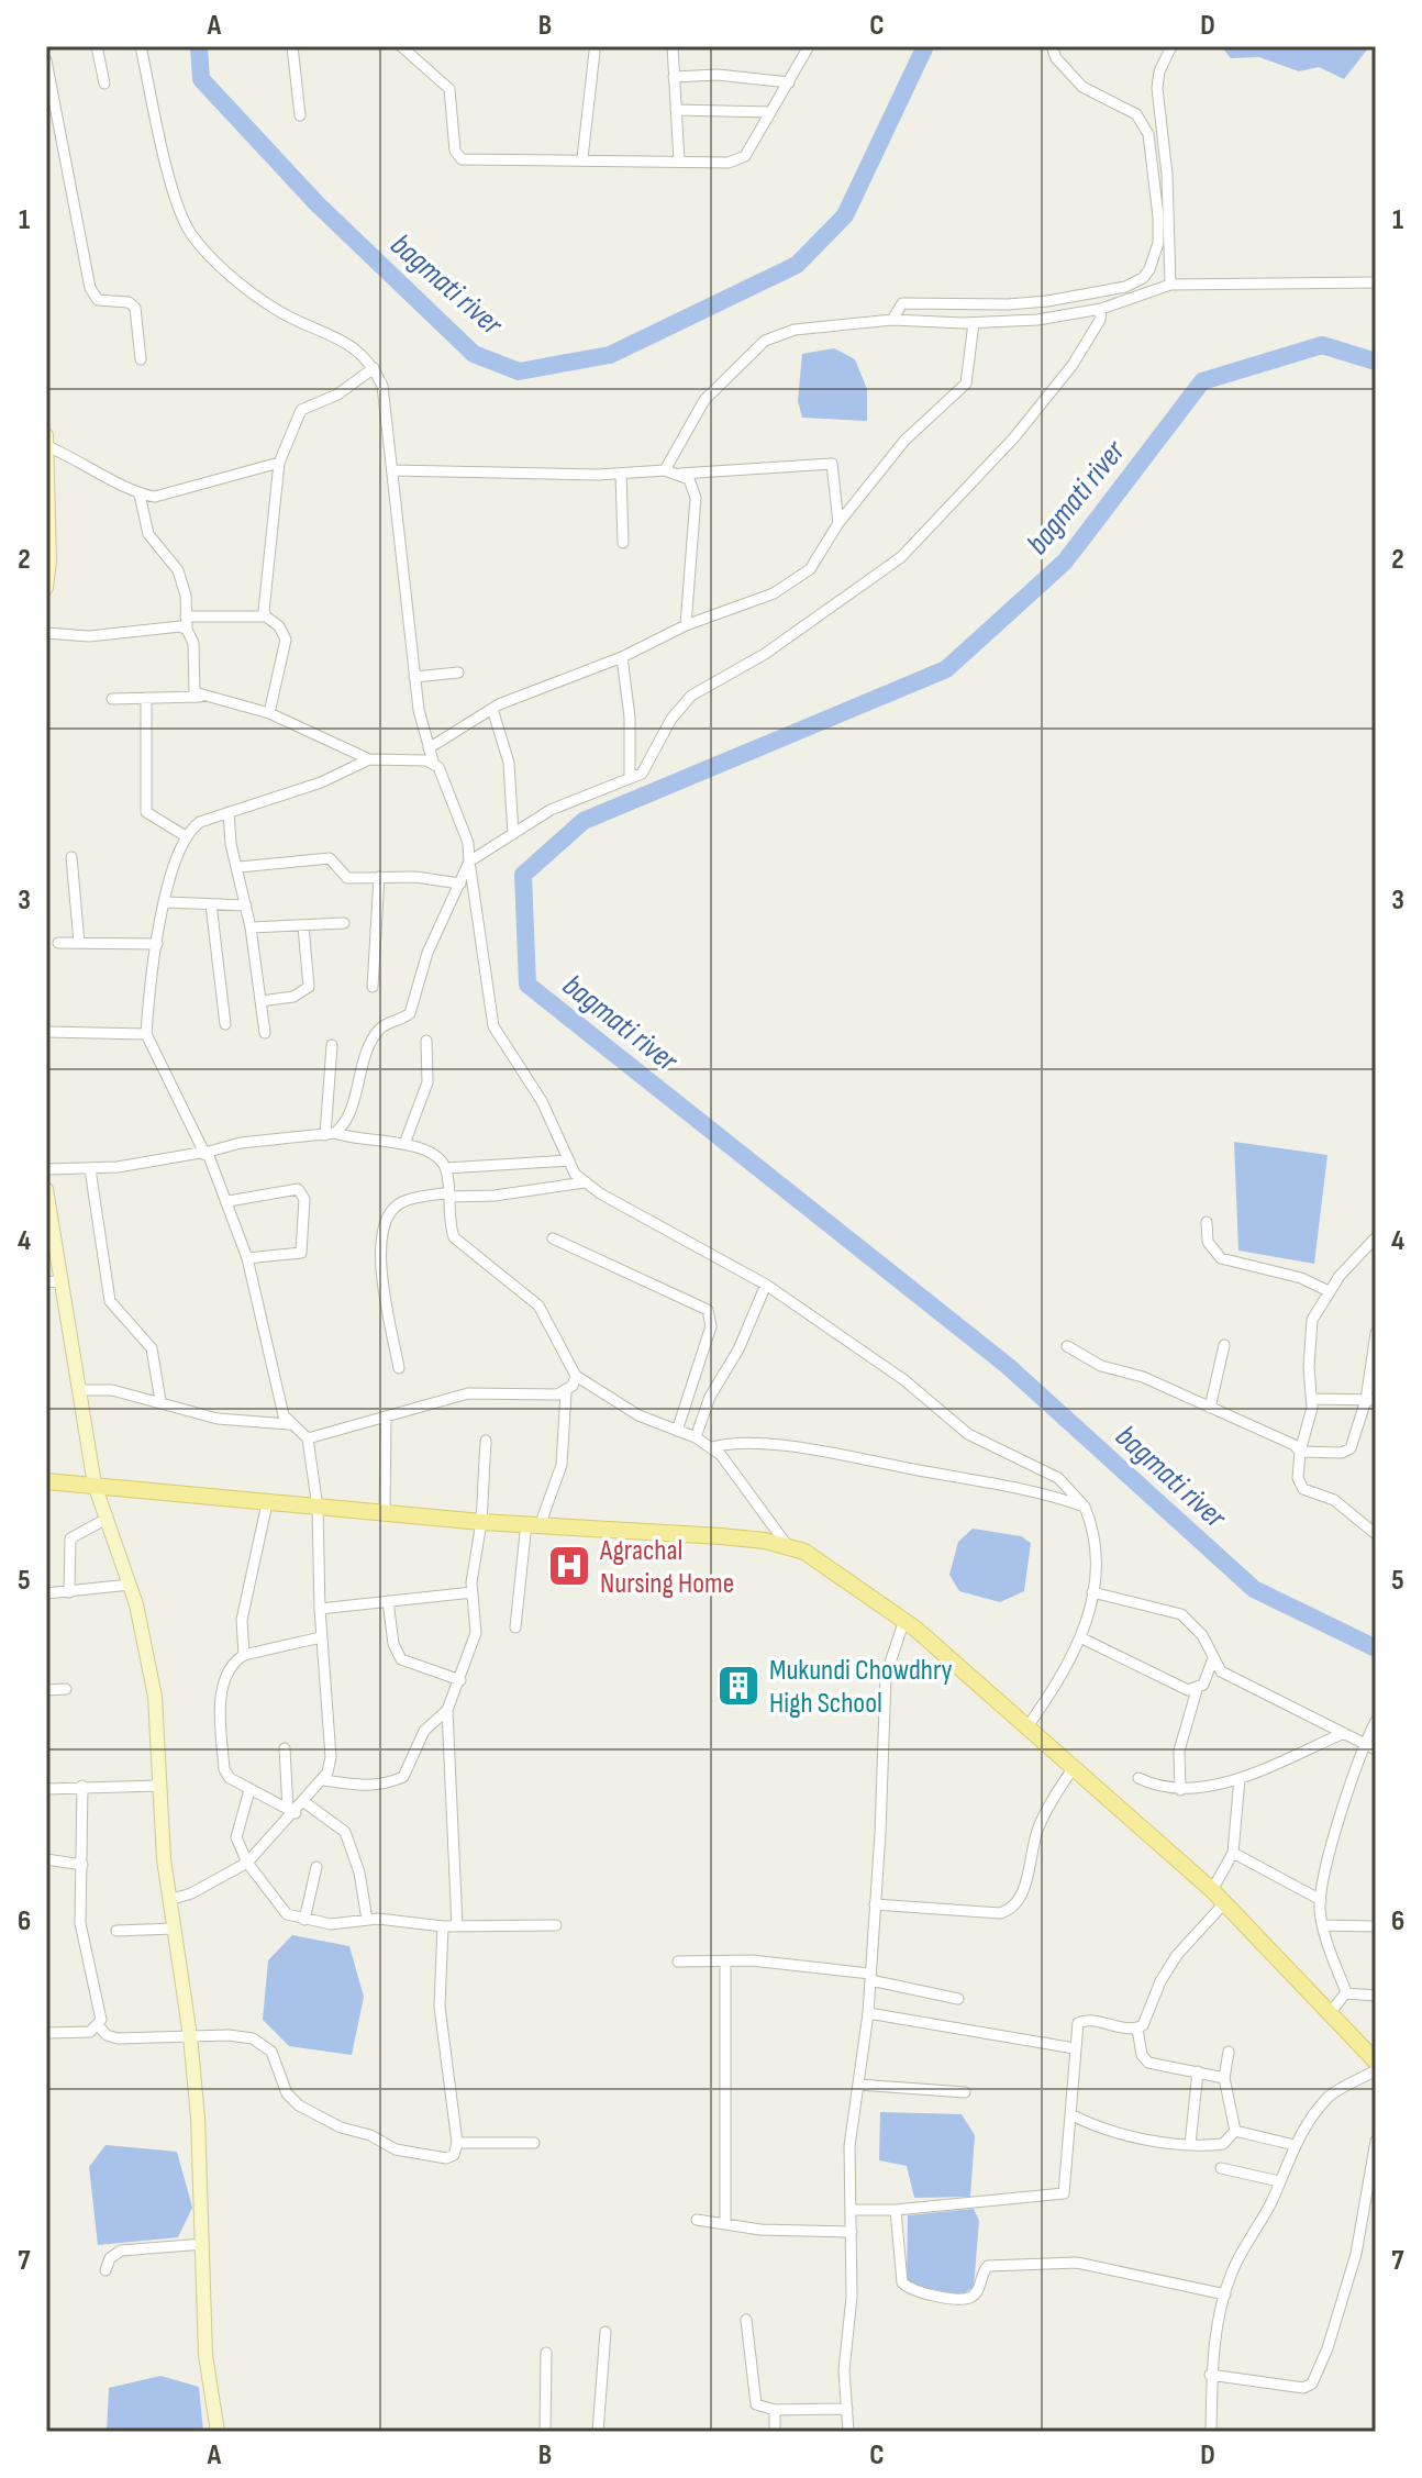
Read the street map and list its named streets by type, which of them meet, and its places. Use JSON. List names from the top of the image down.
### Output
{
  "water": ["bagmati river"],
  "places": {
    "hospital": ["Agrachal Nursing Home"],
    "building": ["Mukundi Chowdhry High School"]
  },
  "grid": {
    "columns": [
      "A",
      "B",
      "C",
      "D"
    ],
    "rows": [
      "1",
      "2",
      "3",
      "4",
      "5",
      "6",
      "7"
    ]
  }
}
